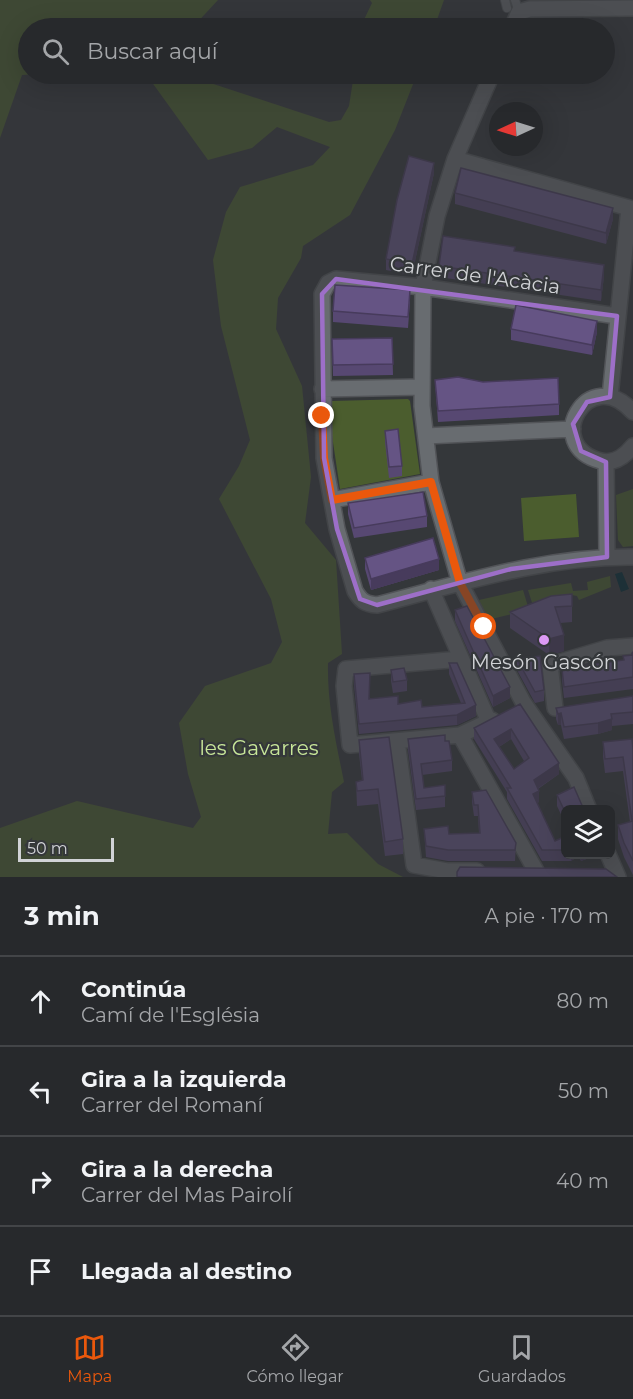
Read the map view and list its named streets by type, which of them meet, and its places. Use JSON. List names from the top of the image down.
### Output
{
  "streets": {
    "street": ["Carrer de l'Acàcia"]
  },
  "parks": ["les Gavarres"],
  "places": ["Mesón Gascón"],
  "scale_bar": "50 m",
  "north": "left",
  "page": {
    "search": "Buscar aquí",
    "scale": "50 m",
    "heading": ["3 min", "A pie · 170 m"],
    "list": [
      ["Continúa", "Camí de l'Església", "80 m"],
      ["Gira a la izquierda", "Carrer del Romaní", "50 m"],
      ["Gira a la derecha", "Carrer del Mas Pairolí", "40 m"],
      "Llegada al destino"
    ],
    "nav": ["Mapa", "Cómo llegar", "Guardados"]
  }
}
